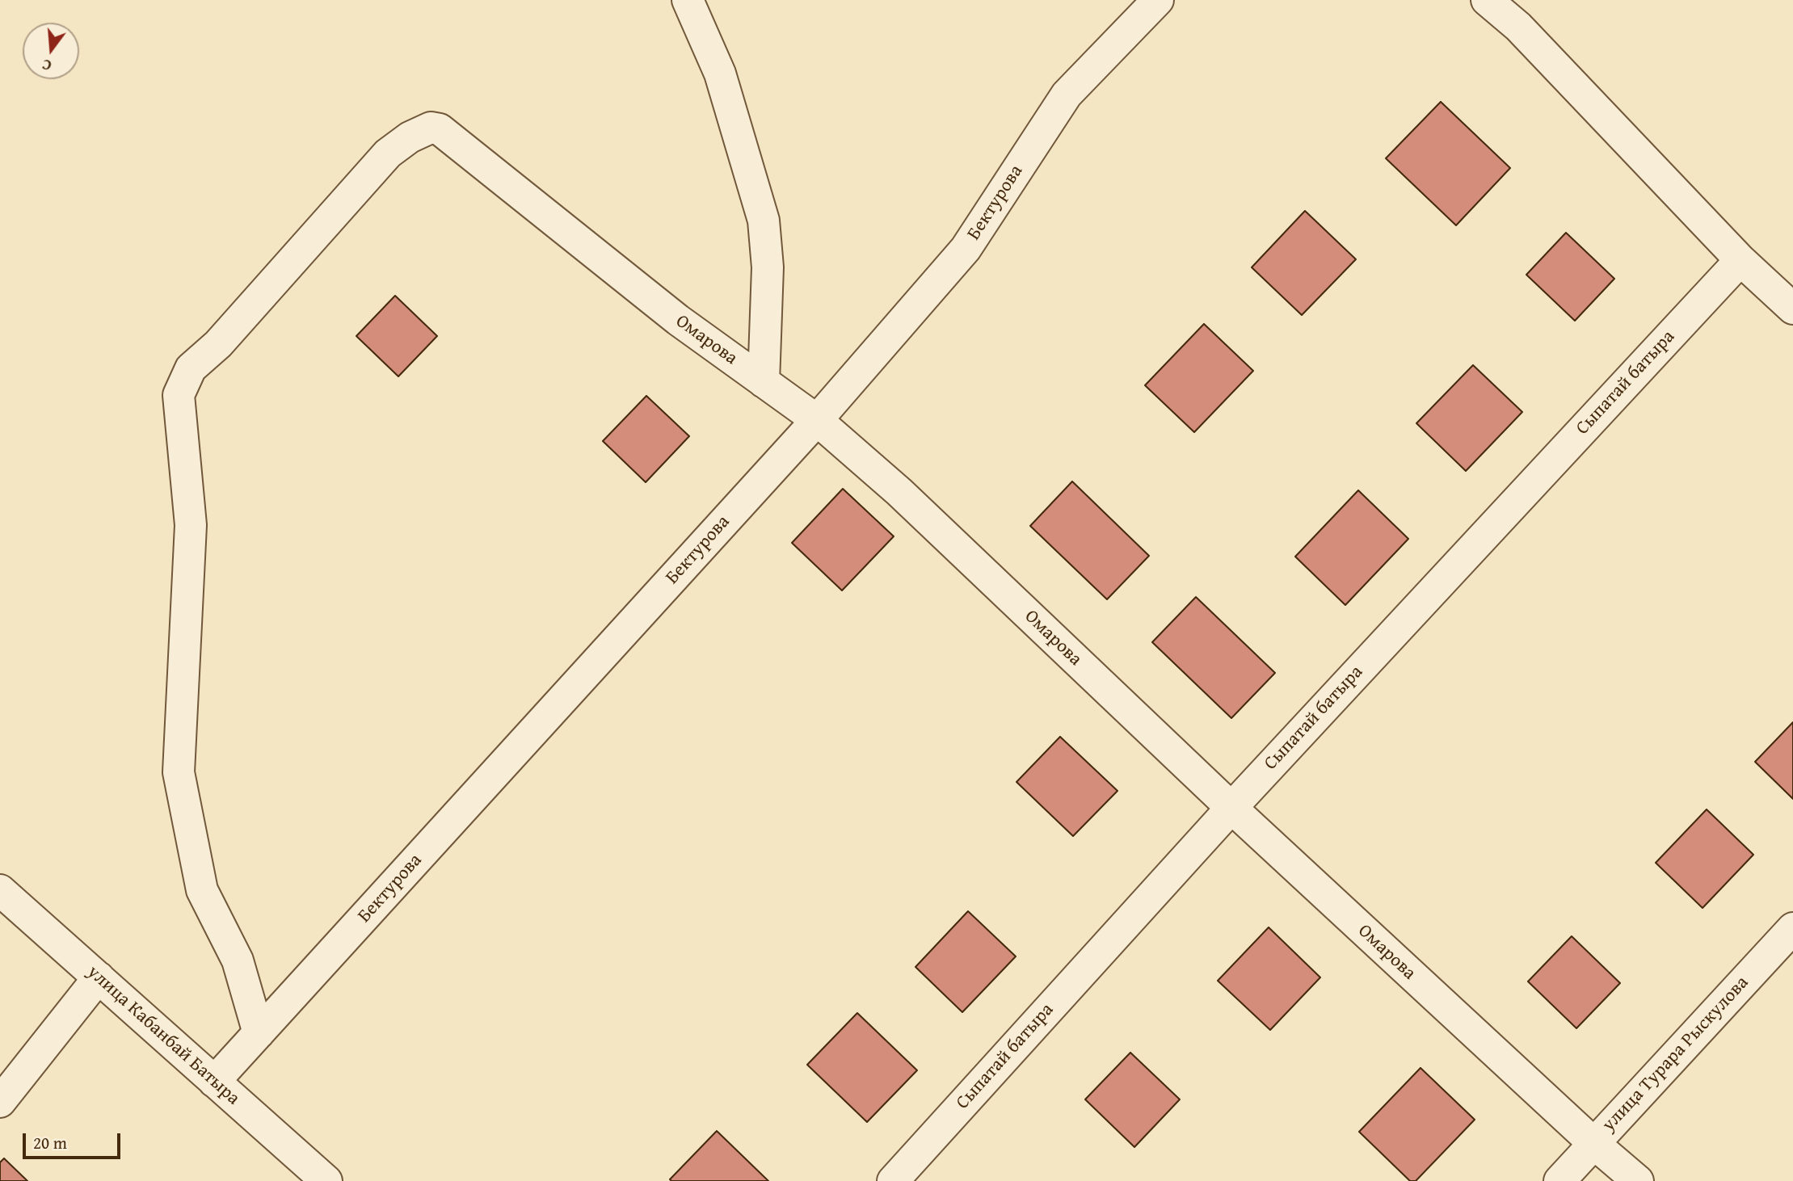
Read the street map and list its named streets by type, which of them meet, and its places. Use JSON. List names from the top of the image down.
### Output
{
  "streets": {
    "street": [
      "Бектурова",
      "Омарова",
      "Сыпатай батыра",
      "улица Кабанбай Батыра",
      "улица Турара Рыскулова"
    ]
  },
  "crossings": [
    ["Бектурова", "Омарова"],
    ["Бектурова", "улица Кабанбай Батыра"],
    ["Омарова", "Сыпатай батыра"],
    ["Омарова", "улица Турара Рыскулова"]
  ],
  "scale_bar": "20 m",
  "north": "bottom"
}
